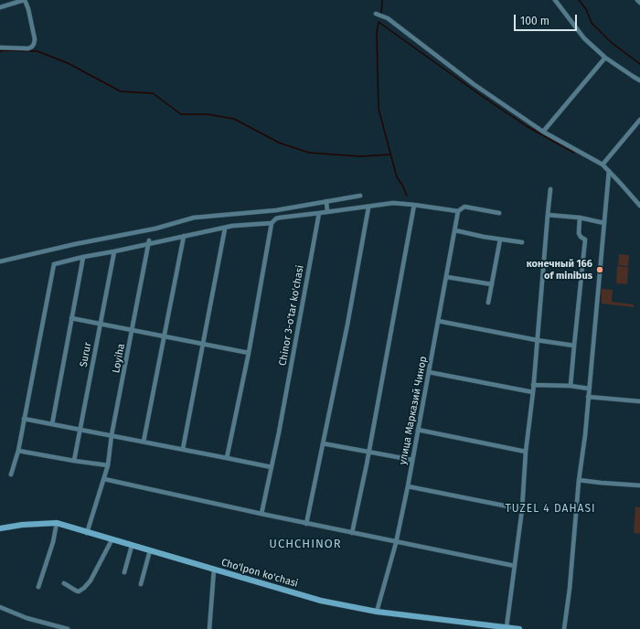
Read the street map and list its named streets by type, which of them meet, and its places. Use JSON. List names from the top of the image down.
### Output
{
  "streets": {
    "main road": ["Cho'lpon ko'chasi"],
    "street": [
      "Chinor 3-o'tar ko'chasi",
      "Surur",
      "Loyiha",
      "улица Марказий Чинор"
    ]
  },
  "crossings": [
    ["Loyiha", "Cho'lpon ko'chasi"],
    ["улица Марказий Чинор", "Cho'lpon ko'chasi"]
  ],
  "districts": ["TUZEL 4 DAHASI", "UCHCHINOR"],
  "places": ["конечный 166 of minibus"],
  "scale_bar": "100 m"
}
